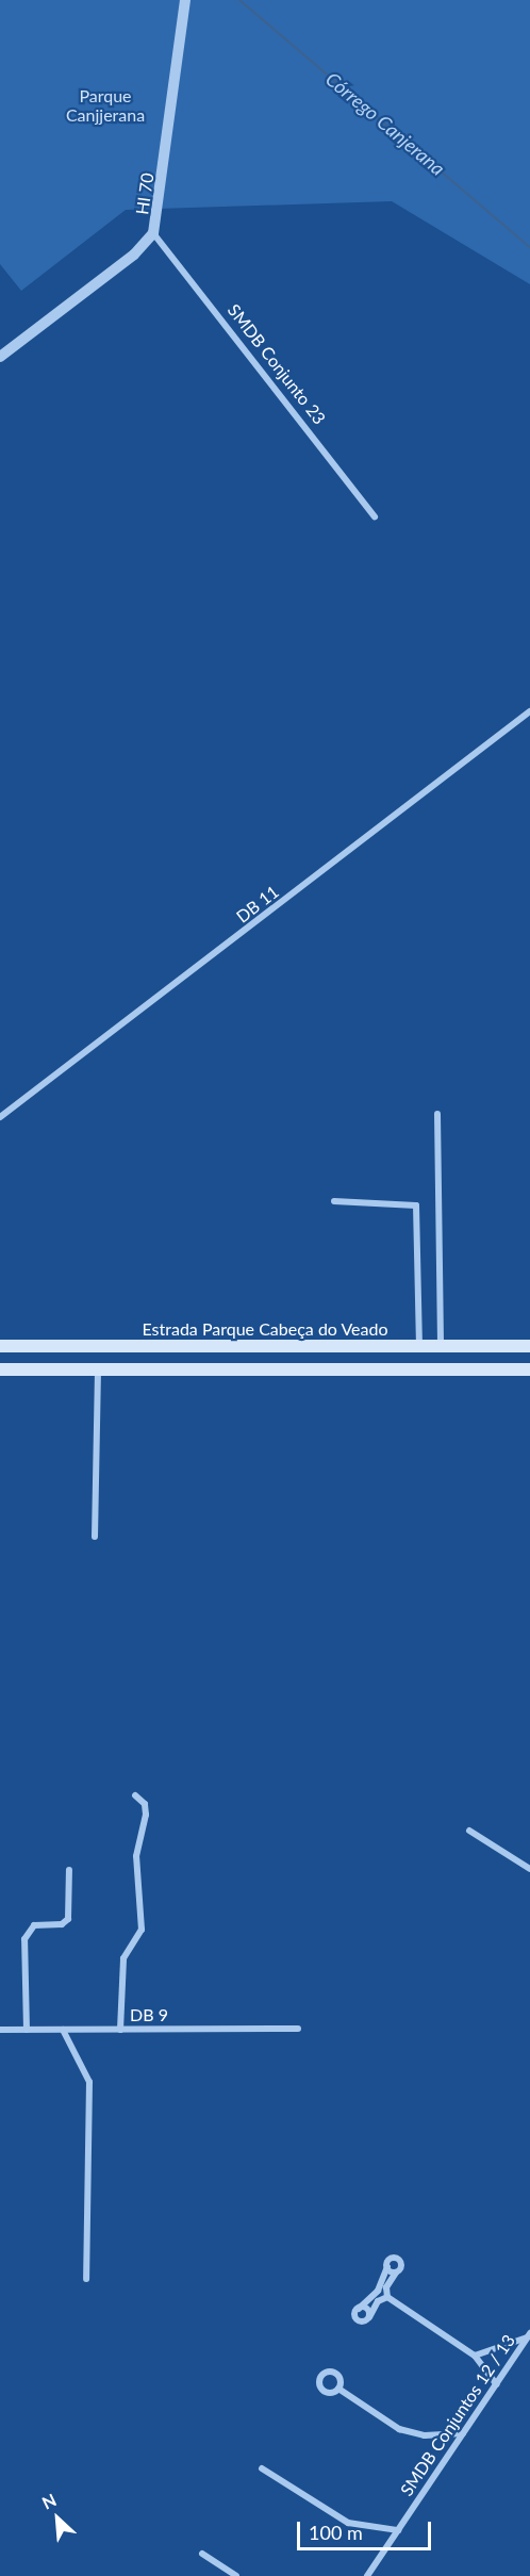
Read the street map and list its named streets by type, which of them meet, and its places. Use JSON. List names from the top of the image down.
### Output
{
  "streets": {
    "main road": ["Estrada Parque Cabeça do Veado"],
    "street": [
      "HI 70",
      "SMDB Conjunto 23",
      "DB 11",
      "DB 9",
      "SMDB Conjuntos 12 / 13"
    ]
  },
  "crossings": [
    ["HI 70", "SMDB Conjunto 23"]
  ],
  "water": ["Córrego Canjerana"],
  "parks": ["Parque Canjjerana"],
  "scale_bar": "100 m",
  "north": "top left"
}
